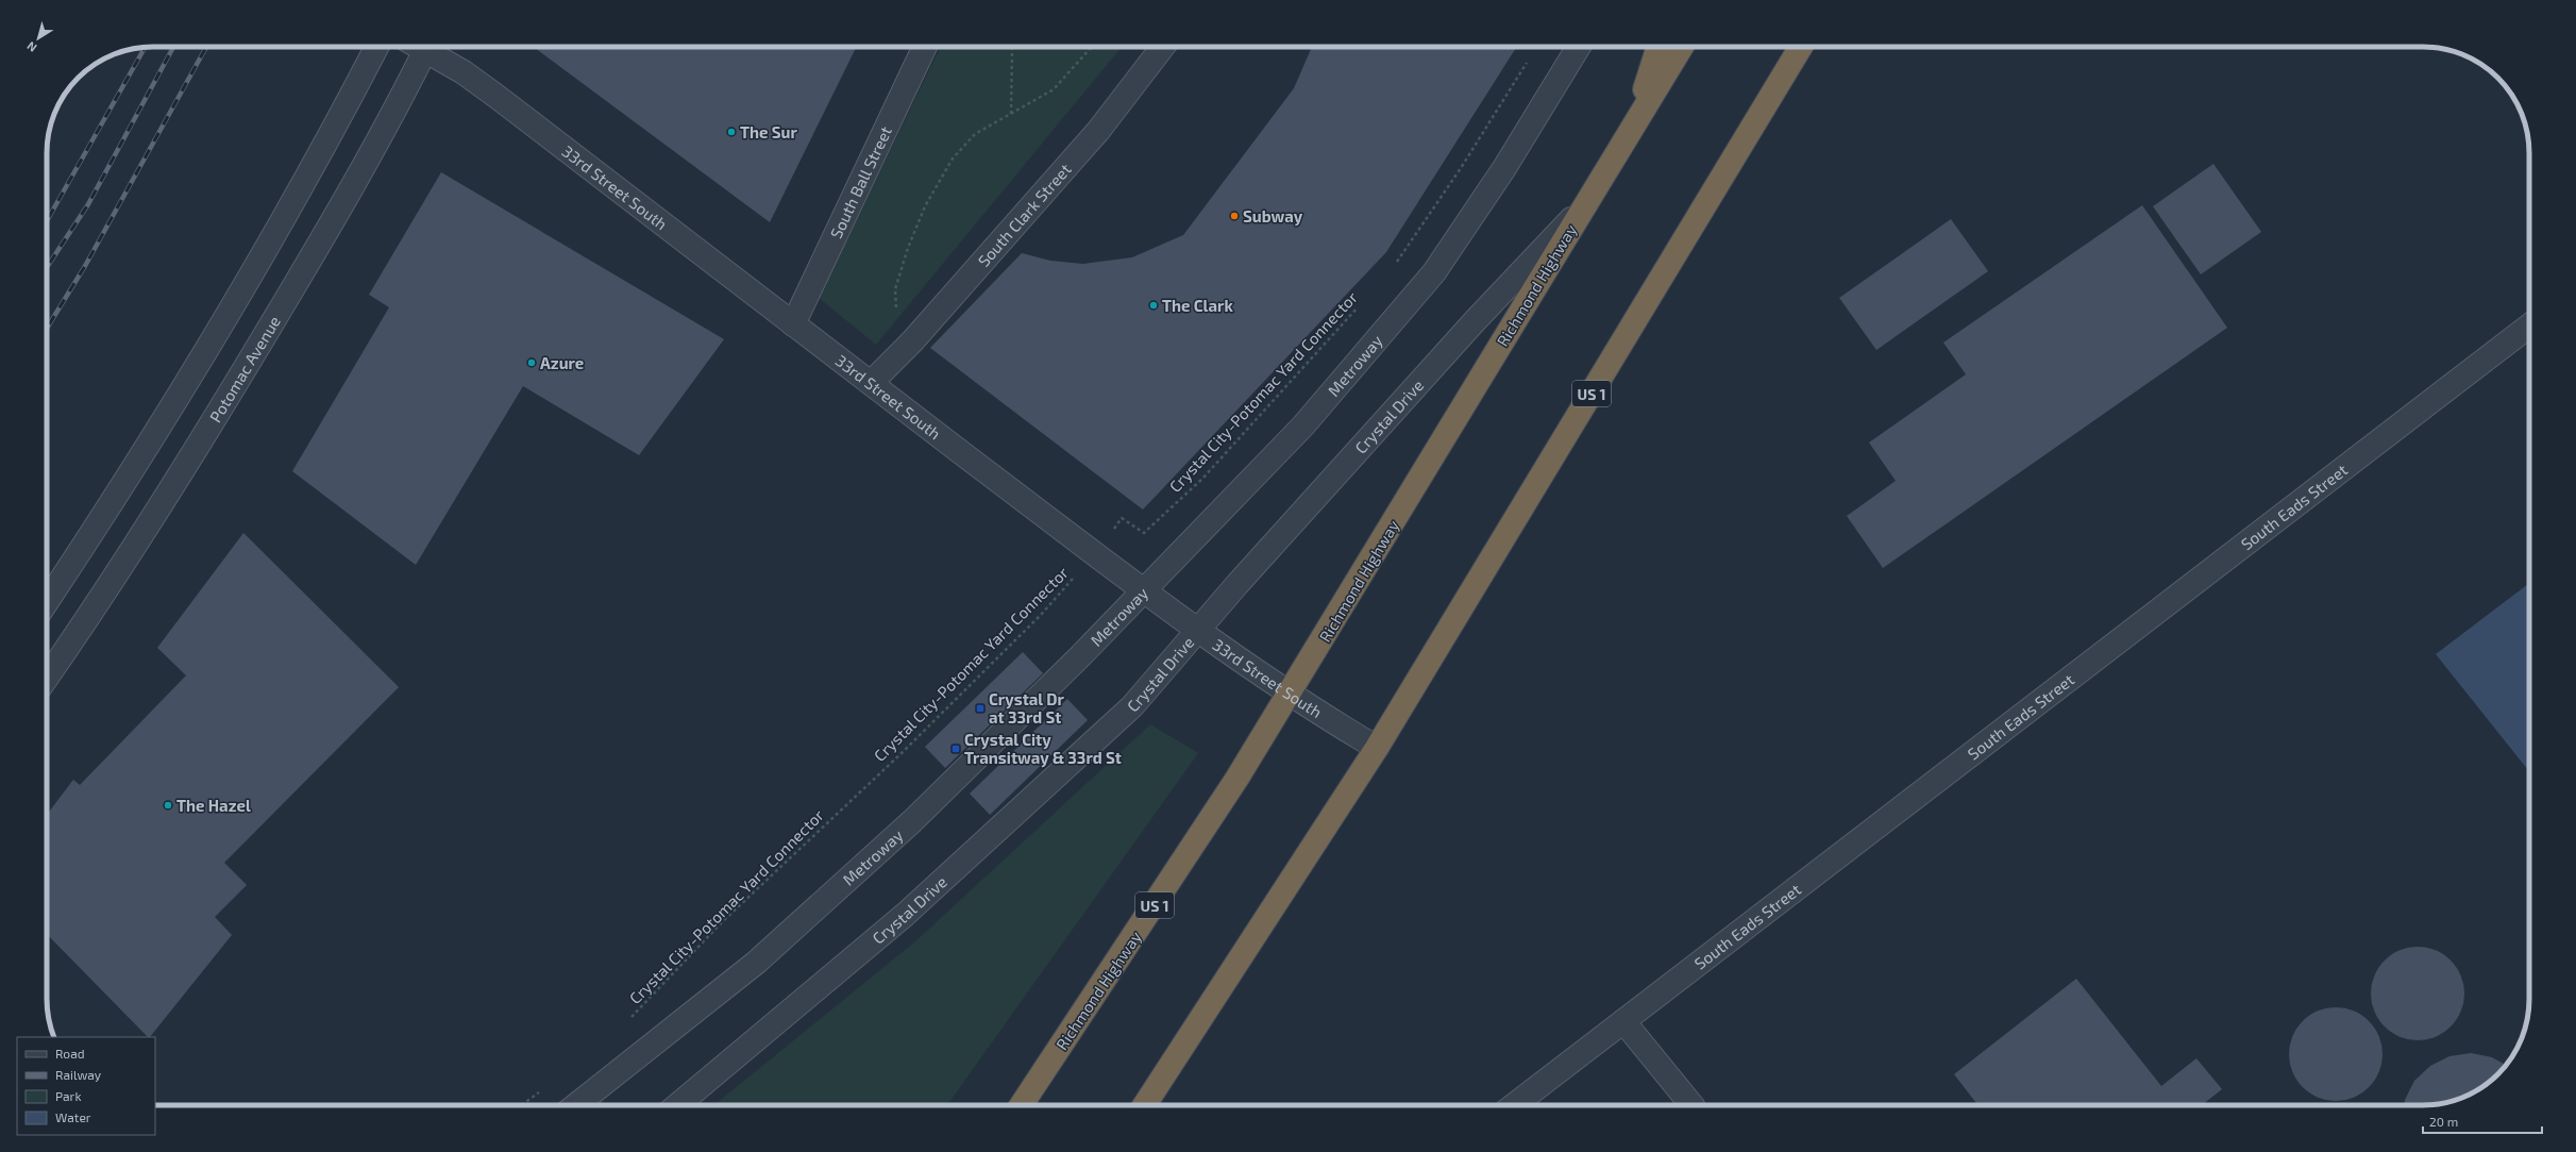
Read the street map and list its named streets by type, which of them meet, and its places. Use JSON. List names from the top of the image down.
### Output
{
  "streets": {
    "highway": ["Richmond Highway", "US 1"],
    "street": [
      "South Ball Street",
      "33rd Street South",
      "South Clark Street",
      "Metroway",
      "Potomac Avenue",
      "Crystal Drive",
      "South Eads Street"
    ],
    "path": ["Crystal City-Potomac Yard Connector"]
  },
  "crossings": [
    ["South Ball Street", "33rd Street South"],
    ["33rd Street South", "South Clark Street"],
    ["33rd Street South", "Richmond Highway"],
    ["33rd Street South", "Metroway"],
    ["33rd Street South", "Crystal City-Potomac Yard Connector"],
    ["33rd Street South", "US 1"],
    ["33rd Street South", "Crystal Drive"],
    ["Richmond Highway", "Crystal Drive"]
  ],
  "places": {
    "other": [
      "The Sur",
      "Subway",
      "The Clark",
      "Azure",
      "The Hazel"
    ],
    "transit": ["Crystal Dr at 33rd St", "Crystal City Transitway & 33rd St"]
  },
  "legend": [
    "Road",
    "Railway",
    "Park",
    "Water"
  ],
  "scale_bar": "20 m",
  "north": "bottom left"
}
